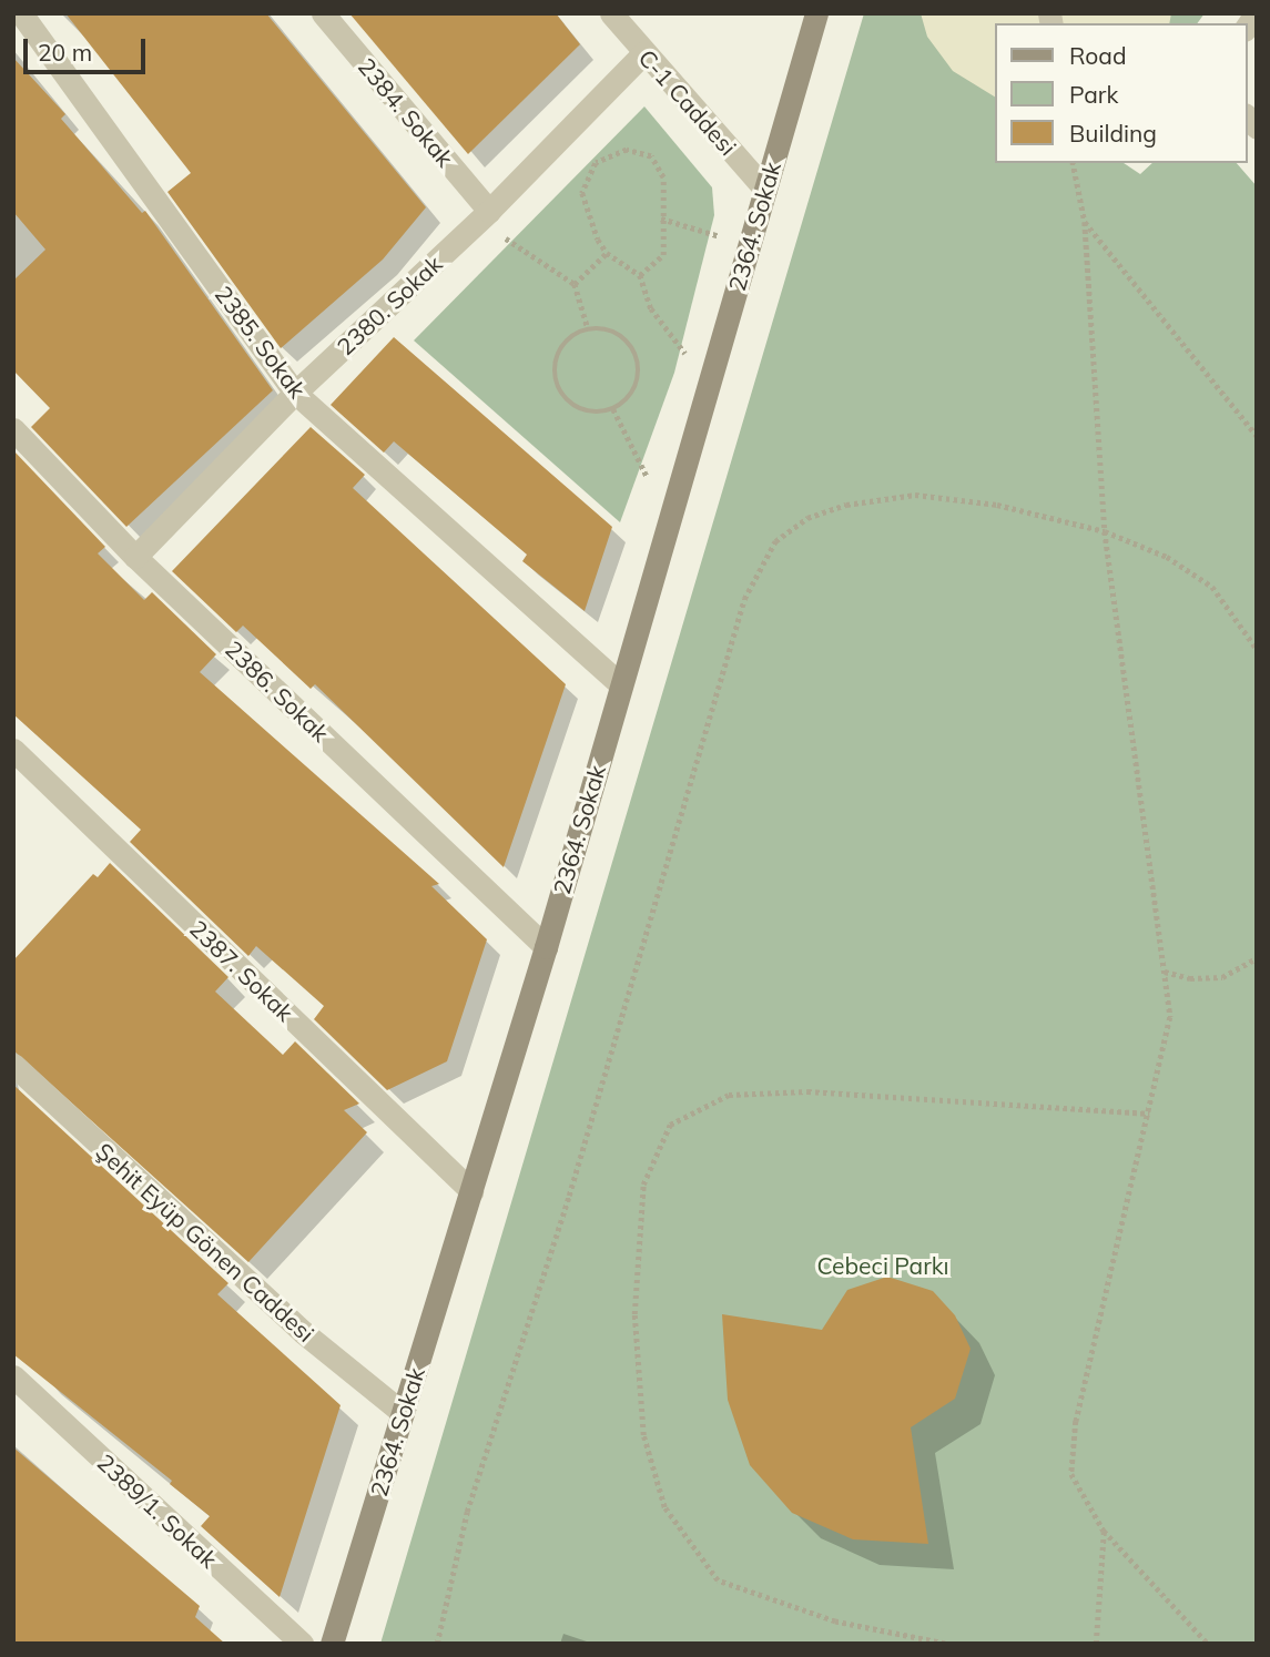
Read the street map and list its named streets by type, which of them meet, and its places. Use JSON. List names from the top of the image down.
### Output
{
  "streets": {
    "street": [
      "C-1 Caddesi",
      "2384. Sokak",
      "2364. Sokak",
      "2380. Sokak",
      "2385. Sokak",
      "2386. Sokak",
      "2387. Sokak",
      "Şehit Eyüp Gönen Caddesi",
      "2389/1. Sokak"
    ]
  },
  "crossings": [
    ["C-1 Caddesi", "2364. Sokak"],
    ["C-1 Caddesi", "2380. Sokak"],
    ["2384. Sokak", "2380. Sokak"],
    ["2364. Sokak", "2385. Sokak"],
    ["2364. Sokak", "2386. Sokak"],
    ["2364. Sokak", "2387. Sokak"],
    ["2364. Sokak", "Şehit Eyüp Gönen Caddesi"],
    ["2380. Sokak", "2385. Sokak"],
    ["2380. Sokak", "2386. Sokak"]
  ],
  "parks": ["Cebeci Parkı"],
  "legend": ["Road", "Park", "Building"],
  "scale_bar": "20 m"
}
